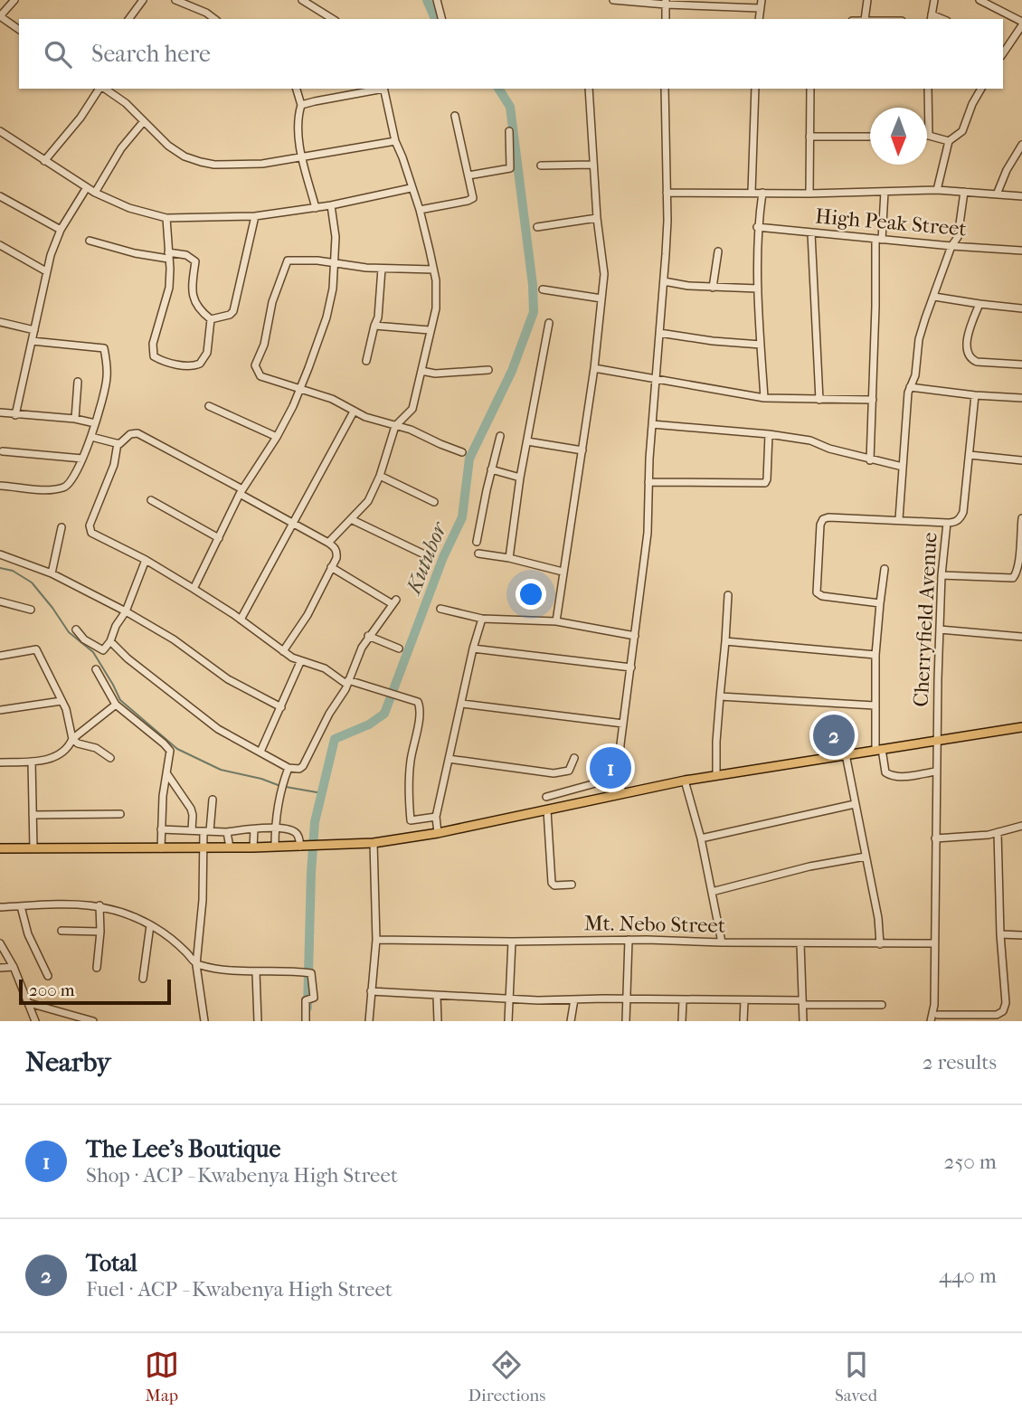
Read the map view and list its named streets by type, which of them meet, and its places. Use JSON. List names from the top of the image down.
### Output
{
  "streets": {
    "street": ["High Peak Street", "Cherryfield Avenue", "Mt. Nebo Street"]
  },
  "crossings": [
    ["Cherryfield Avenue", "Mt. Nebo Street"]
  ],
  "water": ["Kutubor"],
  "scale_bar": "200 m",
  "north": "bottom",
  "page": {
    "search": "Search here",
    "pins": ["2", "1"],
    "scale": "200 m",
    "heading": ["Nearby", "2 results"],
    "list": [
      {
        "mark": "1",
        "name": "The Lee's Boutique",
        "note": "Shop · ACP - Kwabenya High Street",
        "value": "250 m"
      },
      {
        "mark": "2",
        "name": "Total",
        "note": "Fuel · ACP - Kwabenya High Street",
        "value": "440 m"
      }
    ],
    "nav": ["Map", "Directions", "Saved"]
  }
}
